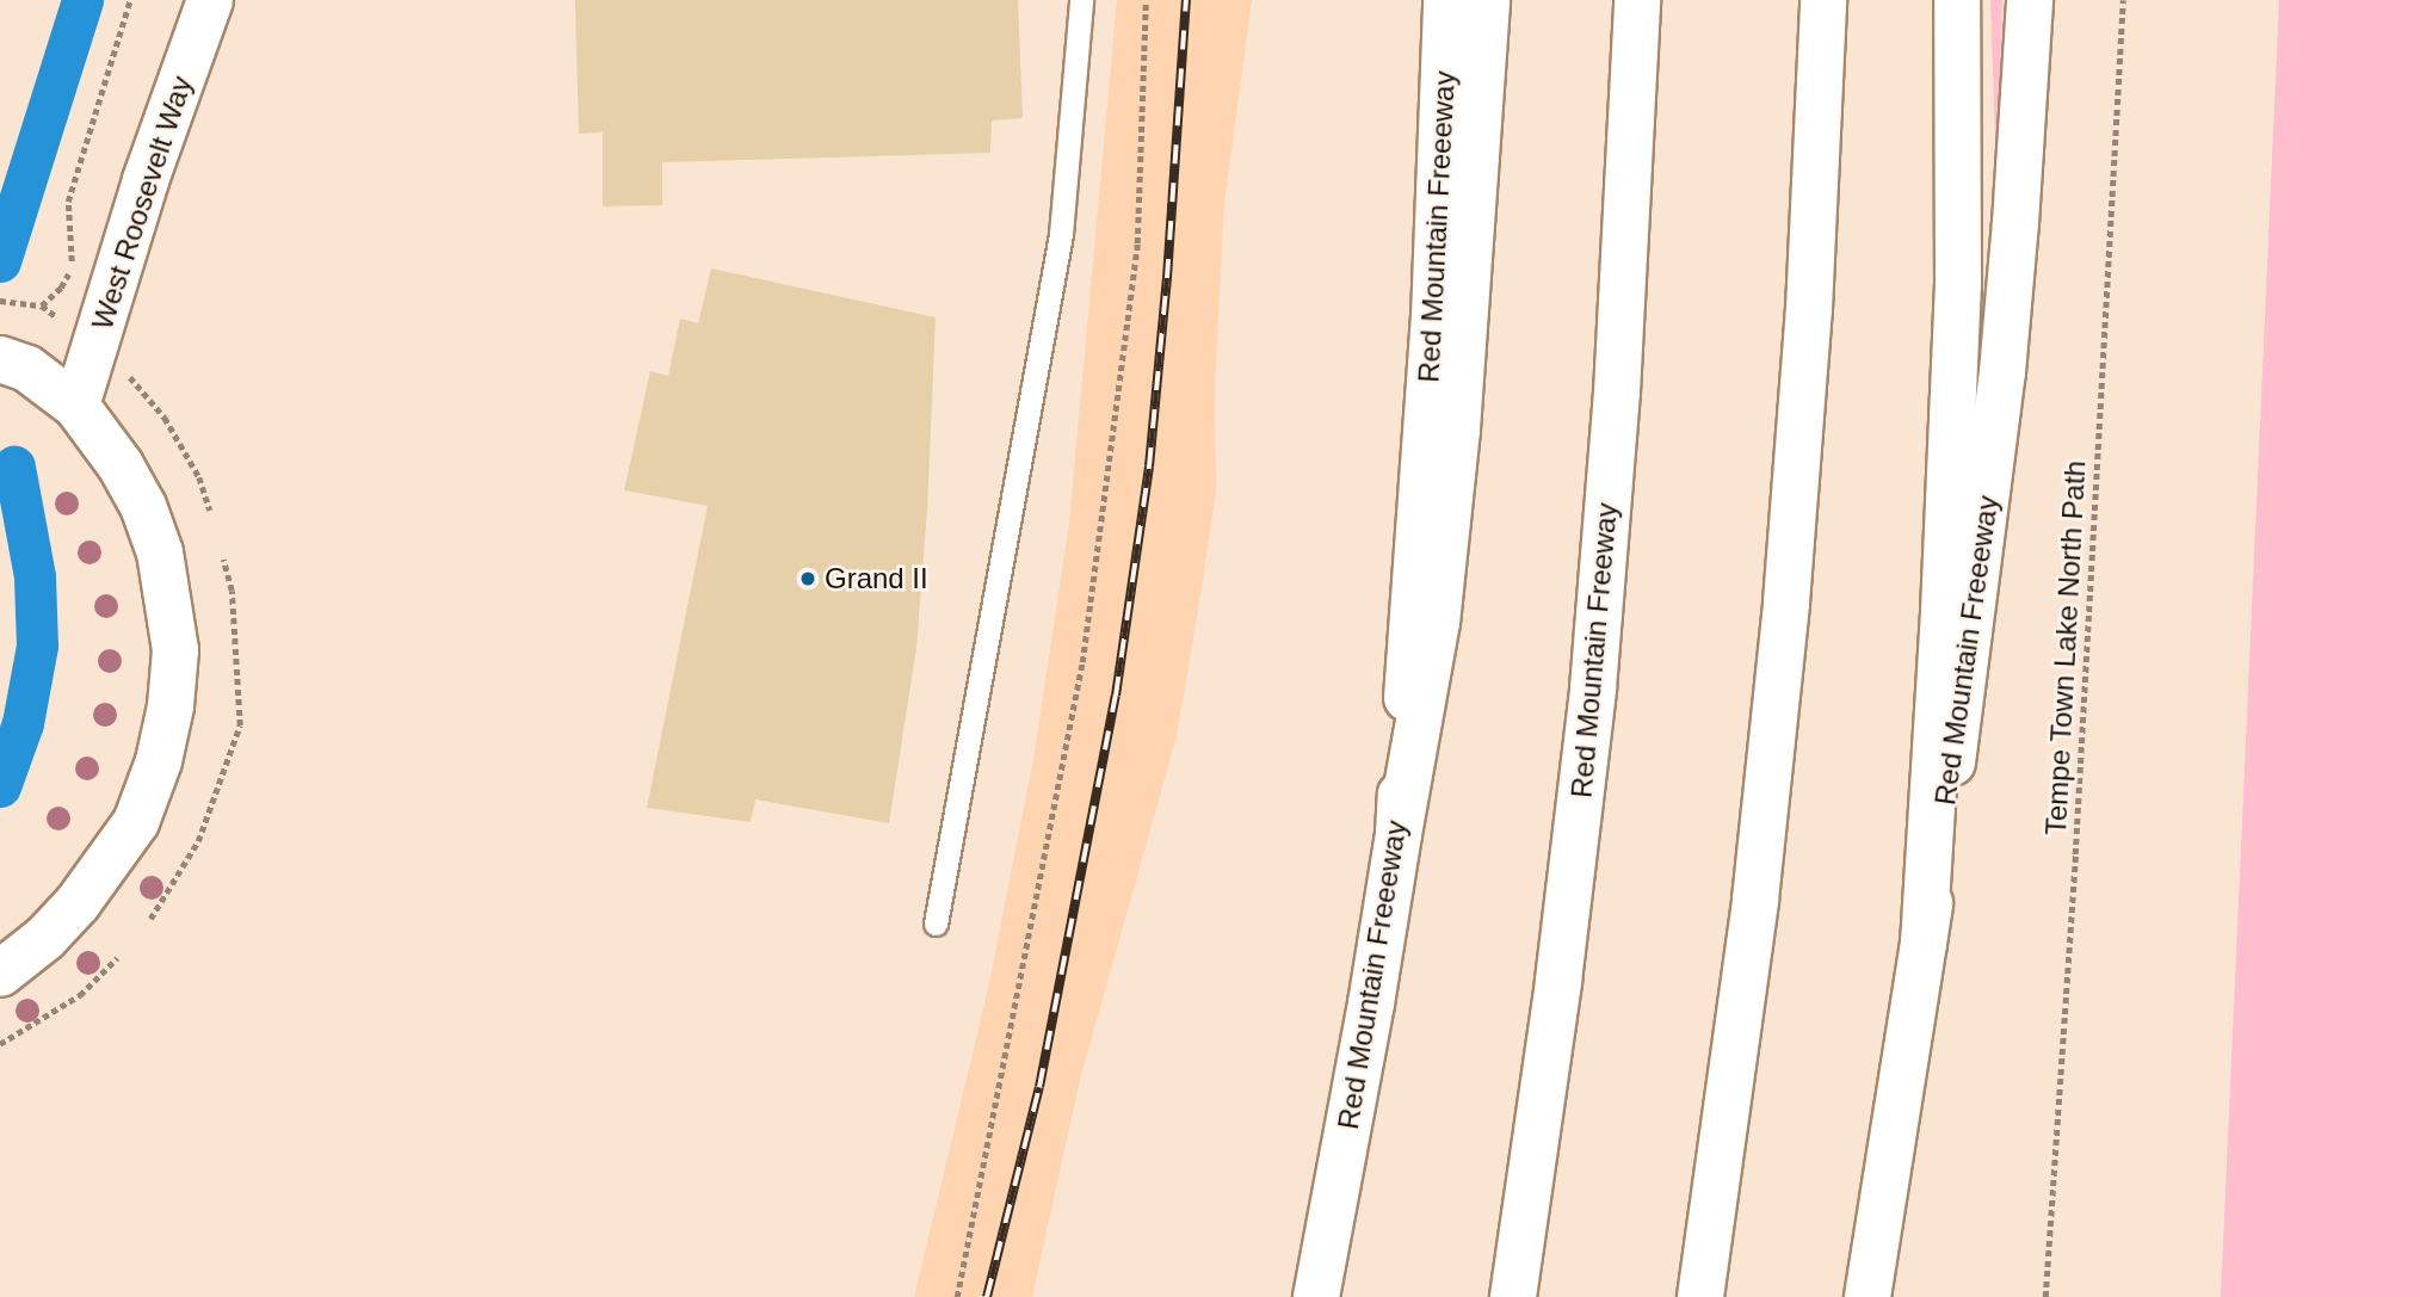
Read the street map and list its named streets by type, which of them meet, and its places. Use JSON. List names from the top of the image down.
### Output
{
  "streets": {
    "main road": ["West Roosevelt Way", "Red Mountain Freeeway", "Red Mountain Freeway"],
    "path": ["Tempe Town Lake North Path"]
  },
  "places": ["Grand II"]
}
